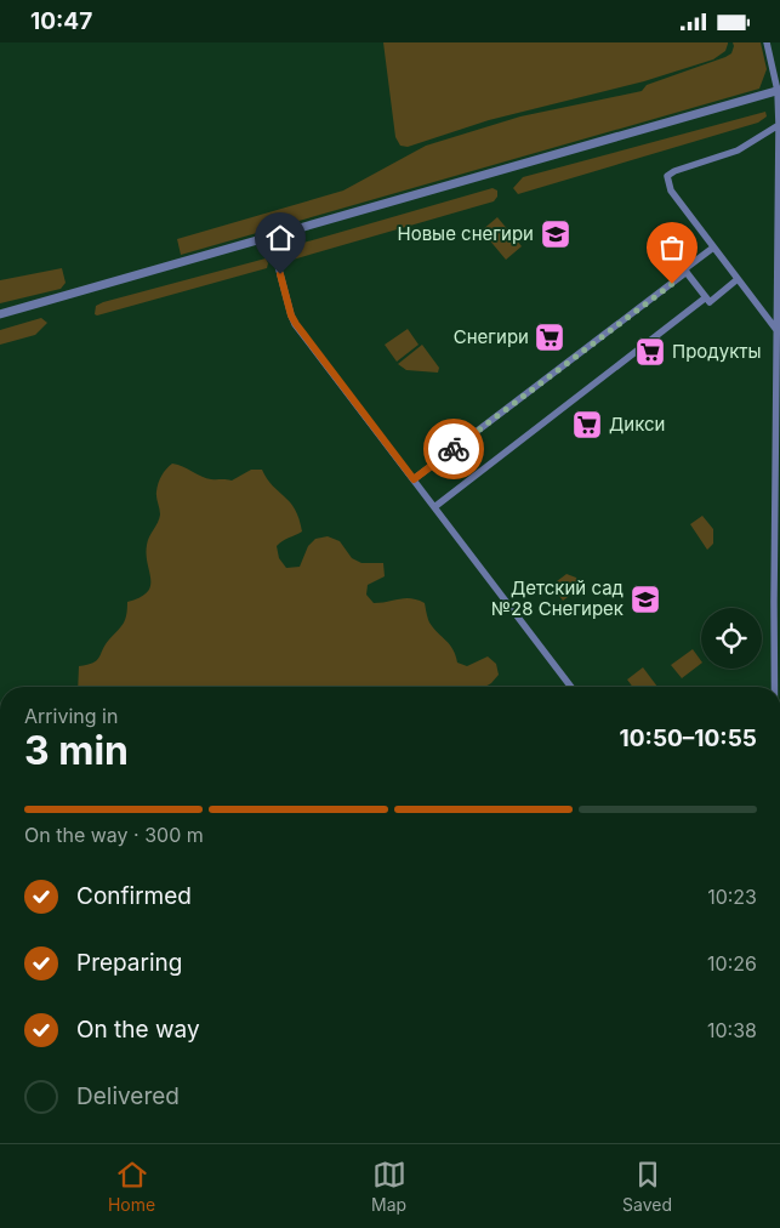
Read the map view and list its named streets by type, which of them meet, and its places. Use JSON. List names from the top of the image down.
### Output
{
  "places": {
    "school or university": ["Новые снегири", "Детский сад №28 Снегирек"],
    "supermarket": ["Снегири", "Продукты", "Дикси"]
  },
  "page": {
    "status": "10:47",
    "heading": ["3 min", "Arriving in", "10:50–10:55"],
    "bar": "On the way · 300 m",
    "list": [
      ["Confirmed", "10:23"],
      ["Preparing", "10:26"],
      ["On the way", "10:38"],
      "Delivered"
    ],
    "tabs": ["Home", "Map", "Saved"]
  }
}
